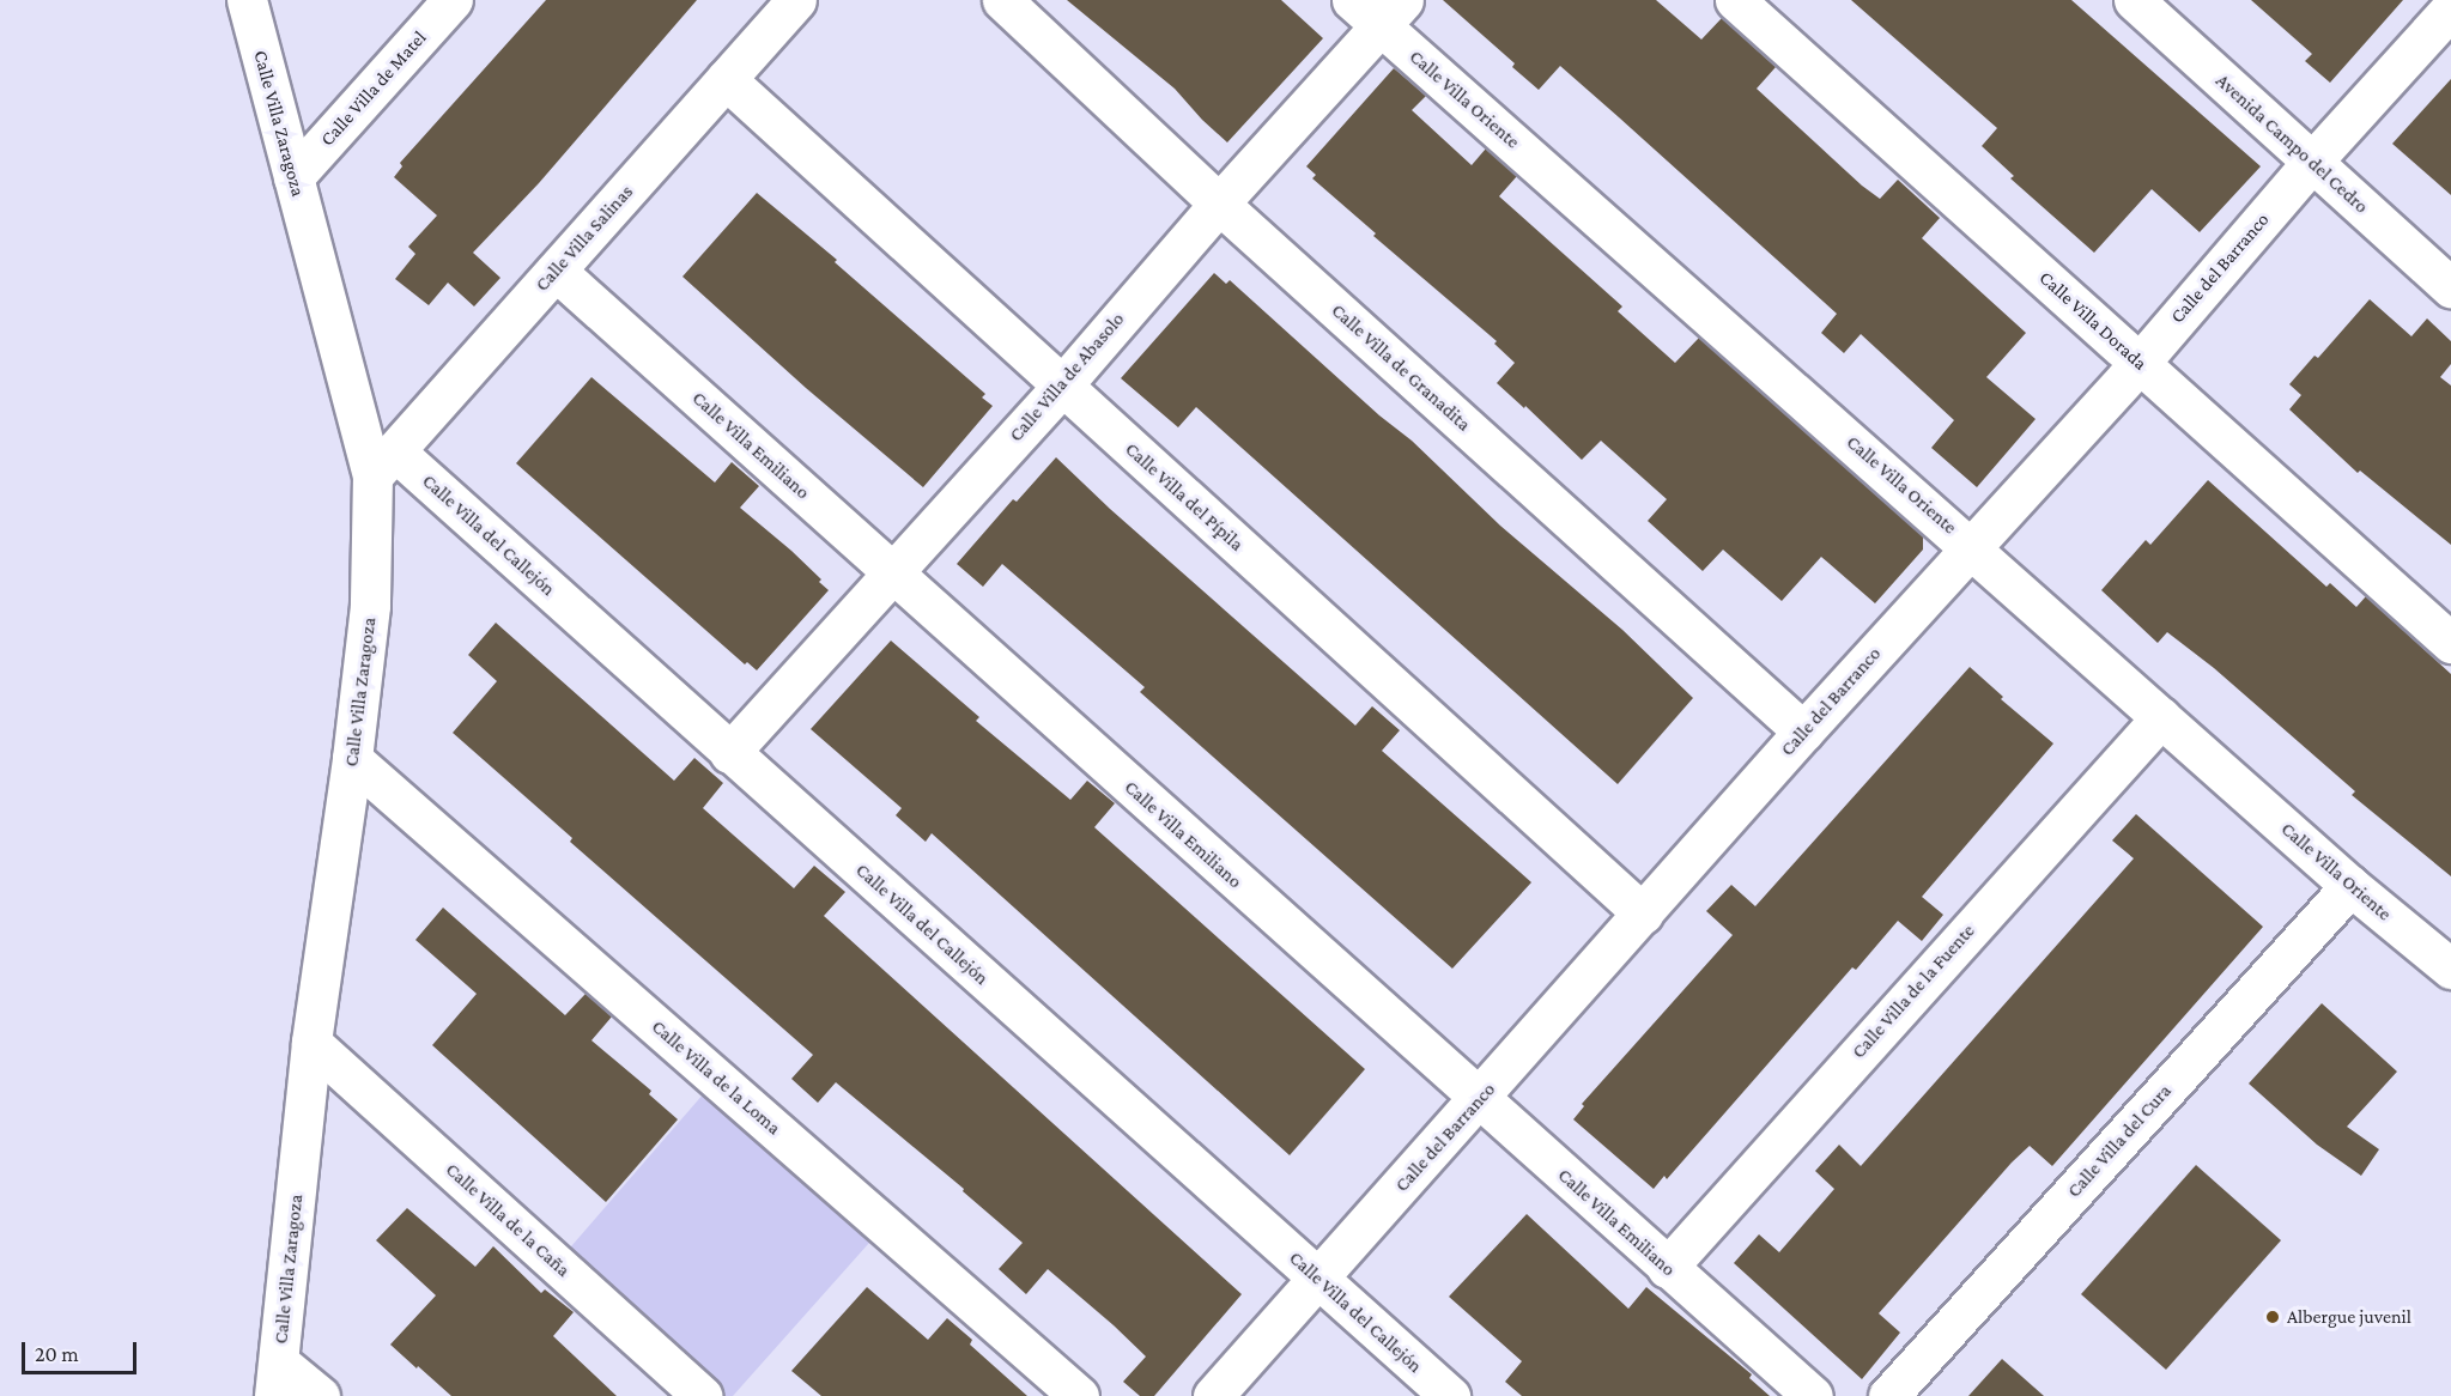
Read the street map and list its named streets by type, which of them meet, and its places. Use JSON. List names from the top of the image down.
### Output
{
  "streets": {
    "street": [
      "Calle Villa de Matel",
      "Calle Villa Oriente",
      "Calle Villa Zaragoza",
      "Avenida Campo del Cedro",
      "Calle Villa Salinas",
      "Calle del Barranco",
      "Calle Villa Dorada",
      "Calle Villa de Granadita",
      "Calle Villa de Abasolo",
      "Calle Villa Emiliano",
      "Calle Villa del Pípila",
      "Calle Villa del Callejón",
      "Calle Villa de la Fuente",
      "Calle Villa de la Loma",
      "Calle Villa del Cura",
      "Calle Villa de la Caña"
    ]
  },
  "crossings": [
    ["Calle Villa de Matel", "Calle Villa Zaragoza"],
    ["Calle Villa Oriente", "Calle del Barranco"],
    ["Calle Villa Oriente", "Calle Villa de Abasolo"],
    ["Calle Villa Oriente", "Calle Villa de la Fuente"],
    ["Calle Villa Oriente", "Calle Villa del Cura"],
    ["Calle Villa Zaragoza", "Calle Villa Salinas"],
    ["Calle Villa Zaragoza", "Calle Villa del Callejón"],
    ["Calle Villa Zaragoza", "Calle Villa de la Loma"],
    ["Calle Villa Zaragoza", "Calle Villa de la Caña"],
    ["Avenida Campo del Cedro", "Calle del Barranco"],
    ["Calle Villa Salinas", "Calle Villa Emiliano"],
    ["Calle Villa Salinas", "Calle Villa del Pípila"],
    ["Calle Villa Salinas", "Calle Villa del Callejón"],
    ["Calle del Barranco", "Calle Villa Dorada"],
    ["Calle del Barranco", "Calle Villa de Granadita"],
    ["Calle del Barranco", "Calle Villa Emiliano"],
    ["Calle del Barranco", "Calle Villa del Pípila"],
    ["Calle del Barranco", "Calle Villa del Callejón"],
    ["Calle Villa de Granadita", "Calle Villa de Abasolo"],
    ["Calle Villa de Abasolo", "Calle Villa Emiliano"],
    ["Calle Villa de Abasolo", "Calle Villa del Pípila"],
    ["Calle Villa de Abasolo", "Calle Villa del Callejón"],
    ["Calle Villa Emiliano", "Calle Villa de la Fuente"]
  ],
  "places": ["Albergue juvenil"],
  "scale_bar": "20 m"
}
